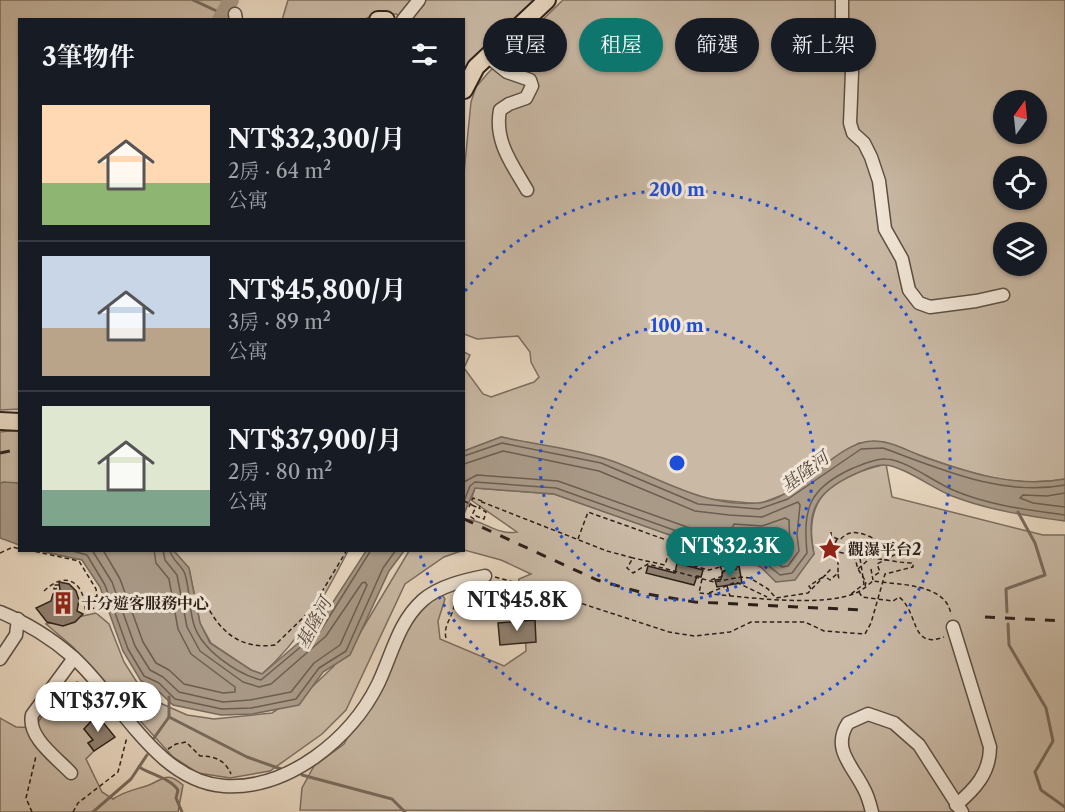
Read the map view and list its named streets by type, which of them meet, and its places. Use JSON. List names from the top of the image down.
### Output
{
  "water": ["基隆河"],
  "places": {
    "place": ["觀瀑平台2"],
    "building": ["十分遊客服務中心"]
  },
  "north": "top",
  "page": {
    "chip": [
      "買屋",
      "租屋",
      "篩選",
      "新上架"
    ],
    "heading": "3筆物件",
    "list": [
      {
        "name": "NT$32,300/月",
        "note": "2房 · 64 m² · 公寓"
      },
      {
        "name": "NT$45,800/月",
        "note": "3房 · 89 m² · 公寓"
      },
      {
        "name": "NT$37,900/月",
        "note": "2房 · 80 m² · 公寓"
      }
    ],
    "price": ["NT$32.3K", "NT$45.8K", "NT$37.9K"]
  },
  "rings": ["200 m", "100 m"]
}
